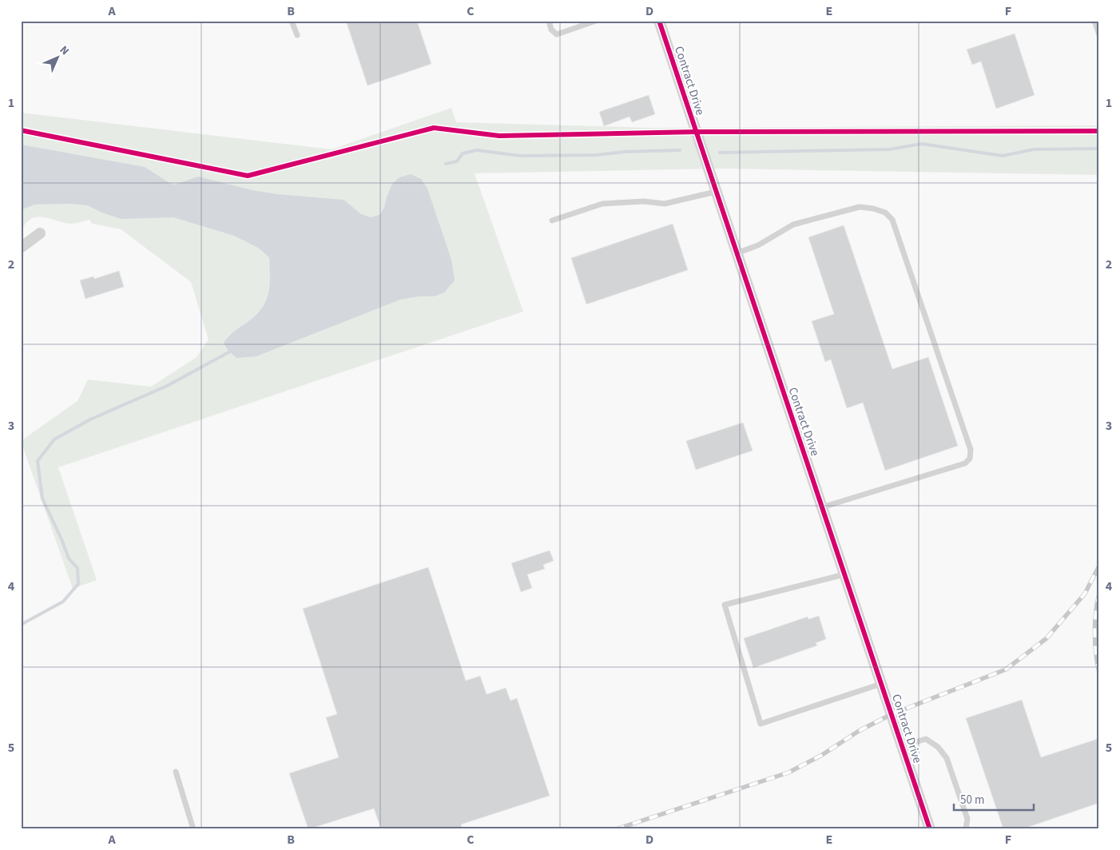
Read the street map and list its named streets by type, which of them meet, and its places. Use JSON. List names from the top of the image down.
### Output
{
  "streets": {
    "street": ["Contract Drive"]
  },
  "scale_bar": "50 m",
  "north": "top right",
  "grid": {
    "columns": [
      "A",
      "B",
      "C",
      "D",
      "E",
      "F"
    ],
    "rows": [
      "1",
      "2",
      "3",
      "4",
      "5"
    ]
  }
}
